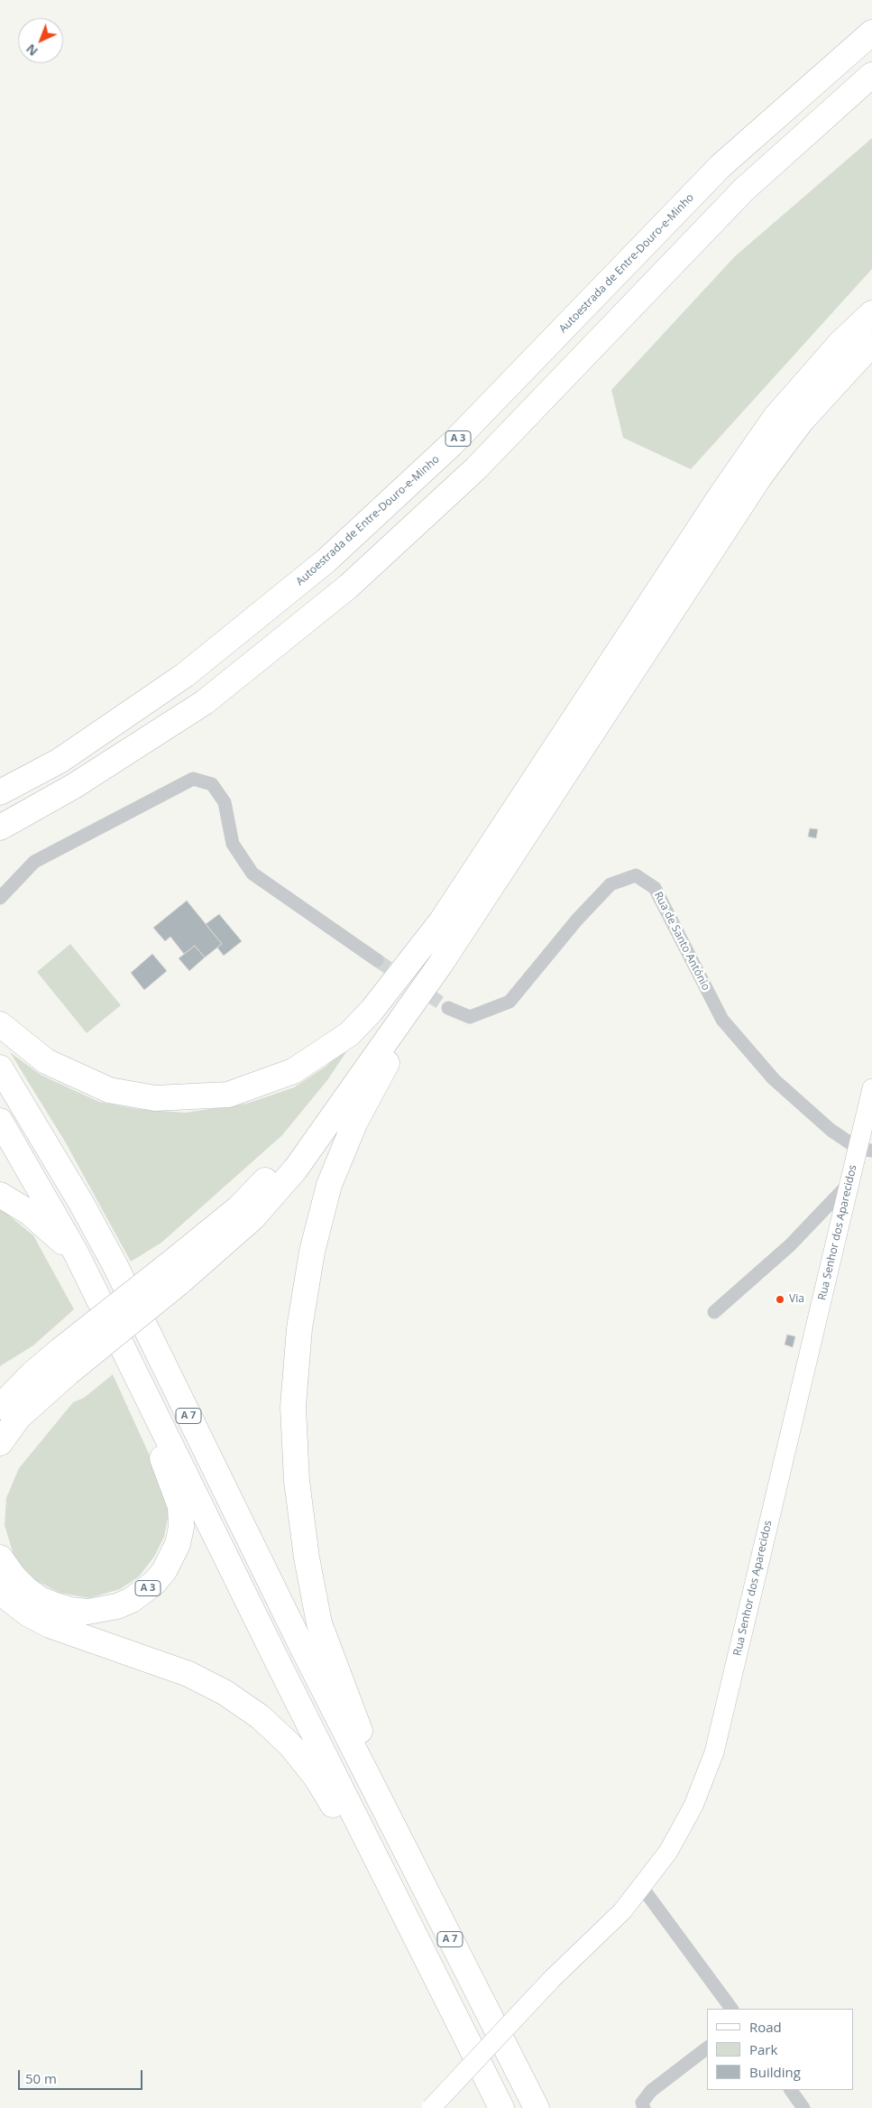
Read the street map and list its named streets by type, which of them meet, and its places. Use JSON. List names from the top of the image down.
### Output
{
  "streets": {
    "highway": ["Autoestrada de Entre-Douro-e-Minho", "A 3", "A 7"],
    "street": ["Rua de Santo António", "Rua Senhor dos Aparecidos"]
  },
  "crossings": [
    ["A 3", "A 7"],
    ["Rua de Santo António", "Rua Senhor dos Aparecidos"]
  ],
  "places": ["Via"],
  "legend": ["Road", "Park", "Building"],
  "scale_bar": "50 m",
  "north": "bottom left"
}
